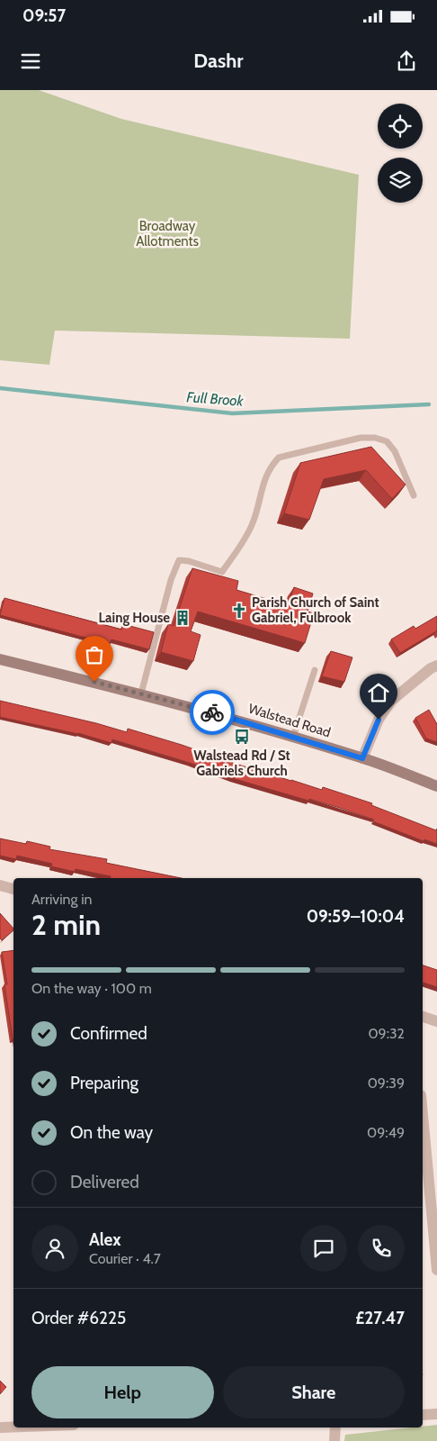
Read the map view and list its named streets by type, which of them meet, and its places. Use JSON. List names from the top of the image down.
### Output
{
  "streets": {
    "street": ["Walstead Road"]
  },
  "water": ["Full Brook"],
  "parks": ["Broadway Allotments"],
  "places": {
    "church": ["Parish Church of Saint Gabriel, Fulbrook"],
    "building": ["Laing House"],
    "bus stop": ["Walstead Rd / St Gabriels Church"]
  },
  "page": {
    "status": "09:57",
    "header": "Dashr",
    "heading": ["2 min", "Arriving in", "09:59–10:04"],
    "panel": [
      "Alex",
      "Courier · 4.7",
      "Order #6225",
      "£27.47"
    ],
    "bar": "On the way · 100 m",
    "list": [
      ["Confirmed", "09:32"],
      ["Preparing", "09:39"],
      ["On the way", "09:49"],
      "Delivered"
    ],
    "buttons": ["Help", "Share"]
  }
}
